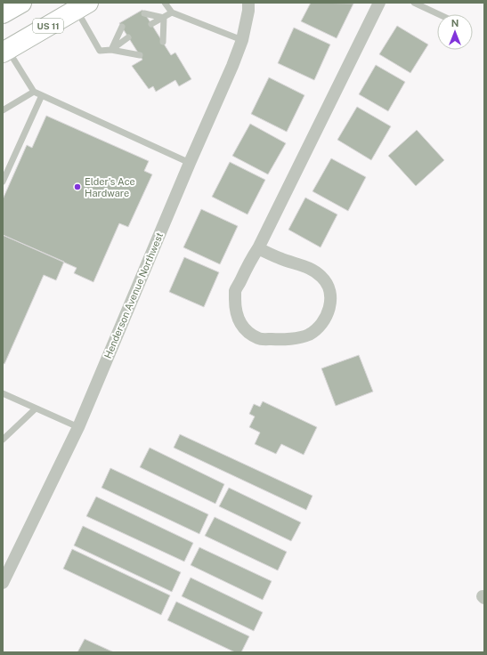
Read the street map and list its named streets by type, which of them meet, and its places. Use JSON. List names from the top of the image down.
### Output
{
  "streets": {
    "main road": ["US 11"],
    "street": ["Henderson Avenue Northwest"]
  },
  "places": ["Elder's Ace Hardware"],
  "north": "top"
}
